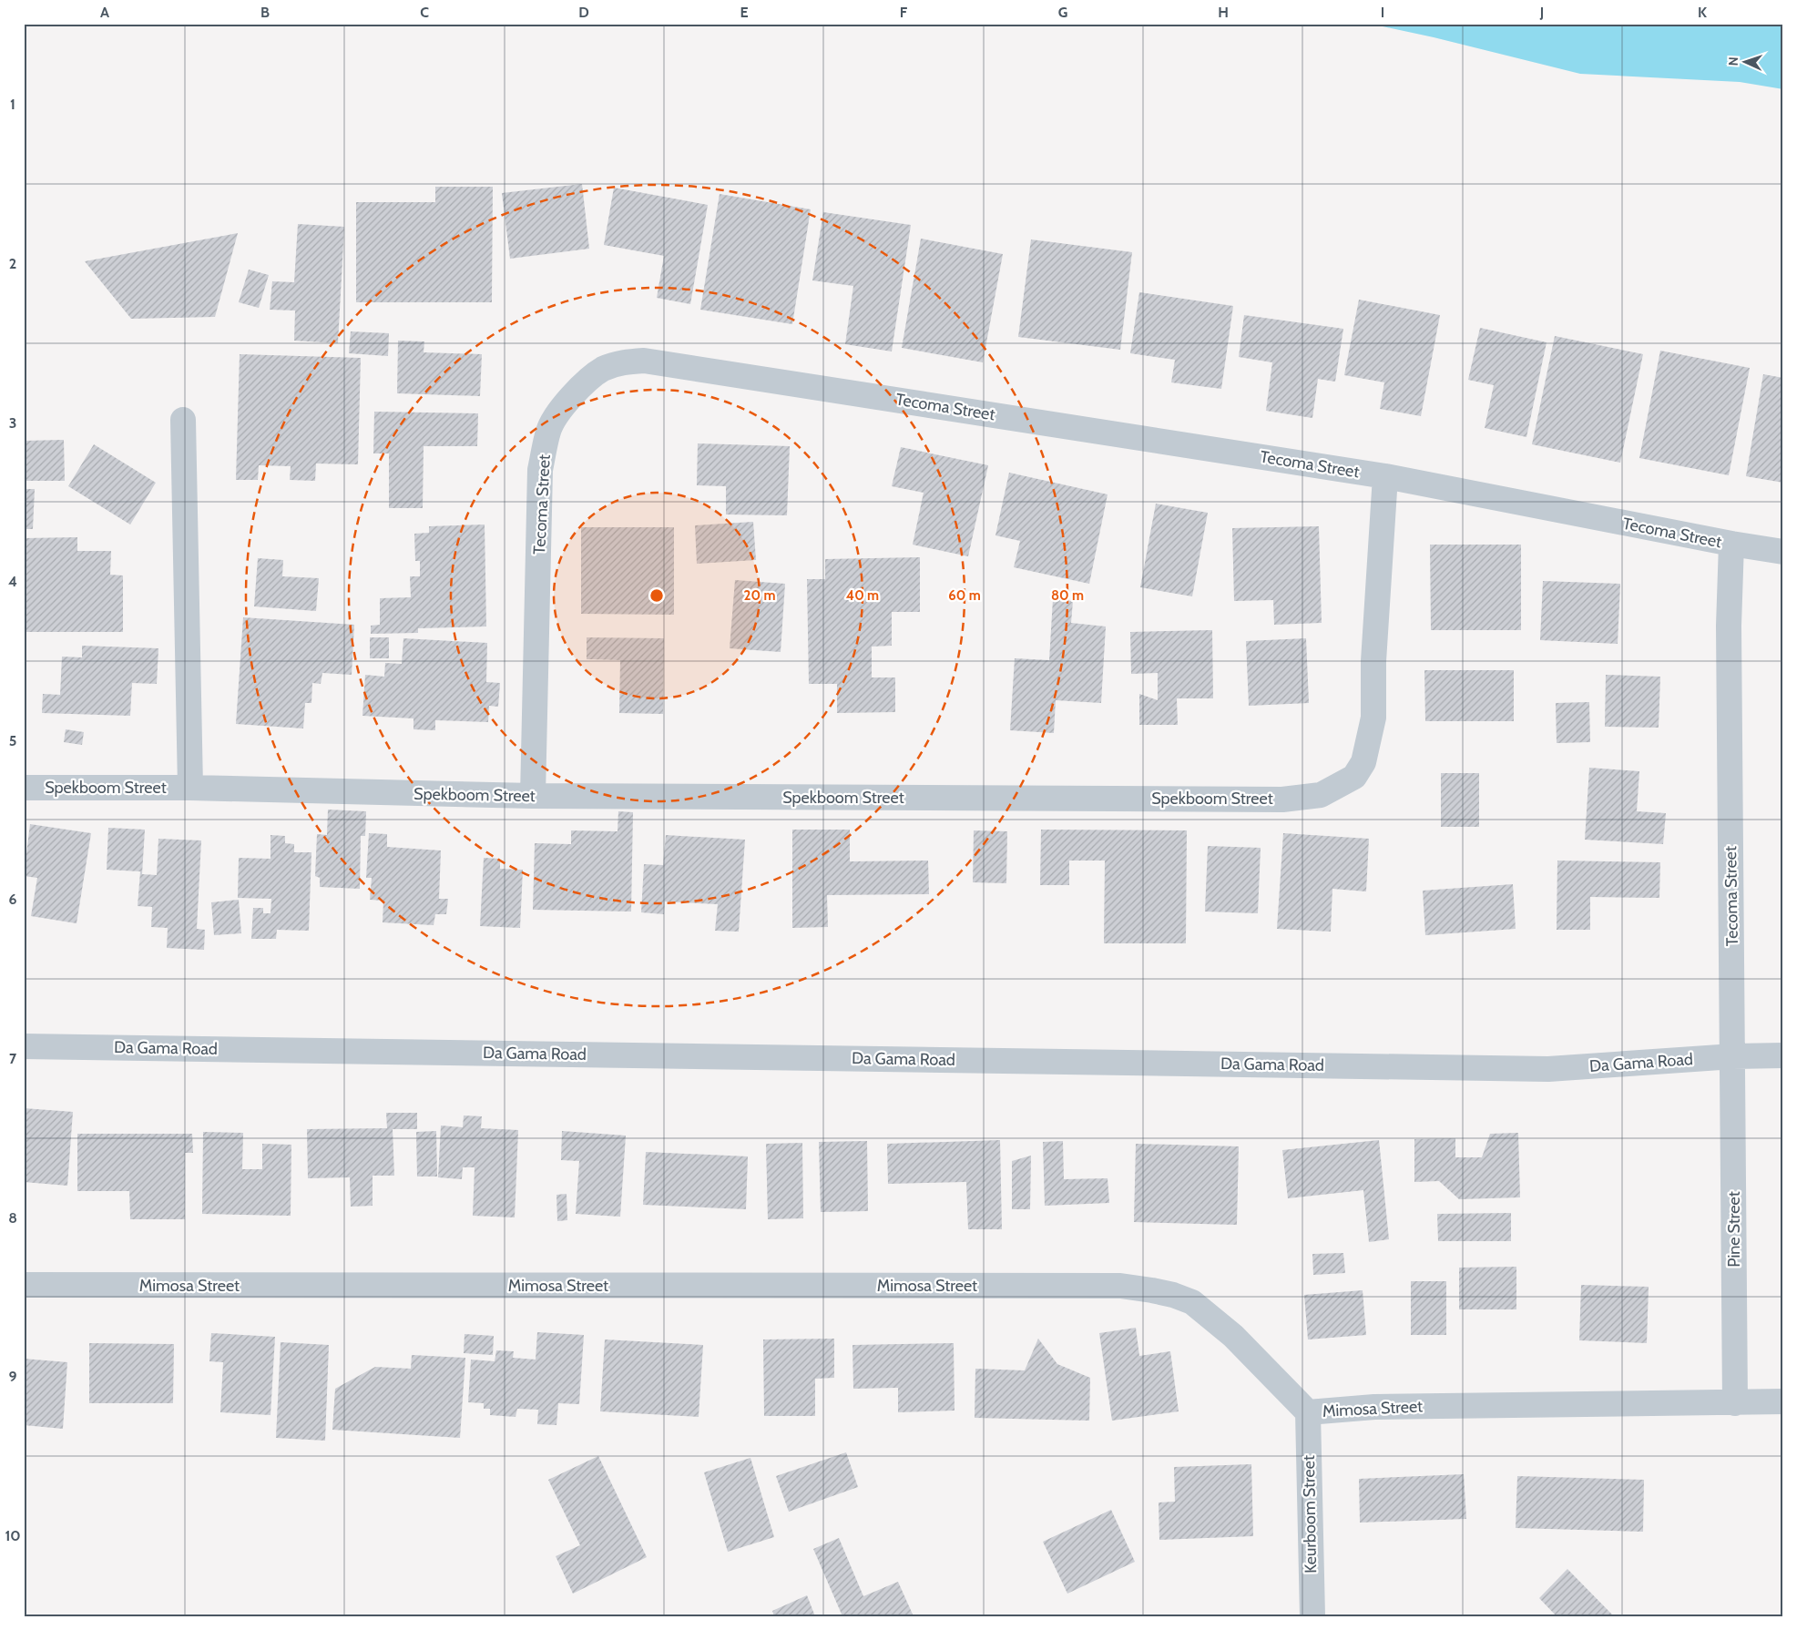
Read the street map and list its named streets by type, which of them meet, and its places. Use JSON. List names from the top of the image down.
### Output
{
  "streets": {
    "street": [
      "Tecoma Street",
      "Spekboom Street",
      "Da Gama Road",
      "Pine Street",
      "Mimosa Street",
      "Keurboom Street"
    ]
  },
  "crossings": [
    ["Tecoma Street", "Spekboom Street"],
    ["Tecoma Street", "Da Gama Road"],
    ["Tecoma Street", "Pine Street"],
    ["Da Gama Road", "Pine Street"],
    ["Pine Street", "Mimosa Street"],
    ["Mimosa Street", "Keurboom Street"]
  ],
  "north": "left",
  "grid": {
    "columns": [
      "A",
      "B",
      "C",
      "D",
      "E",
      "F",
      "G",
      "H",
      "I",
      "J",
      "K"
    ],
    "rows": [
      "1",
      "2",
      "3",
      "4",
      "5",
      "6",
      "7",
      "8",
      "9",
      "10"
    ]
  },
  "rings": [
    "20 m",
    "40 m",
    "60 m",
    "80 m"
  ]
}
